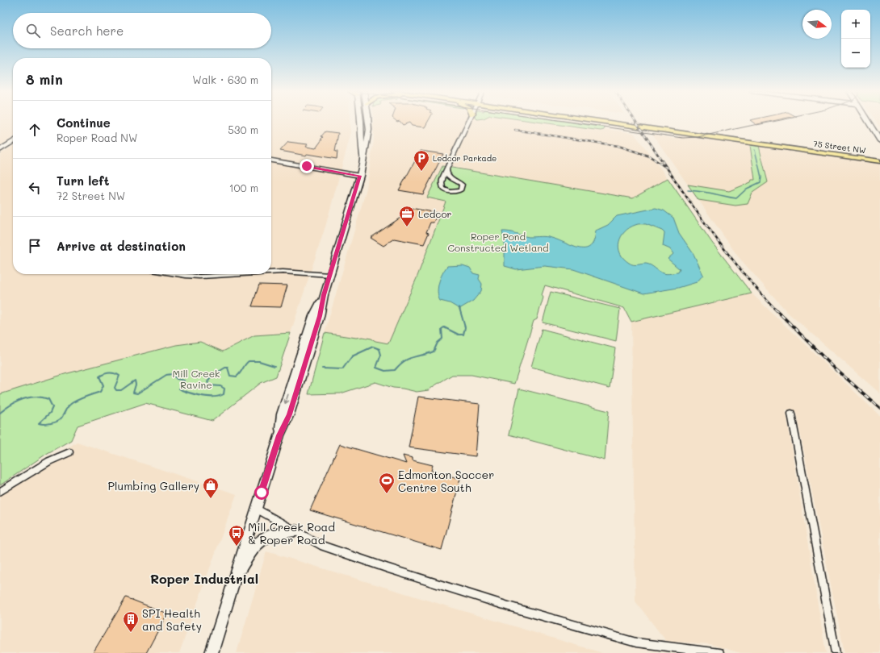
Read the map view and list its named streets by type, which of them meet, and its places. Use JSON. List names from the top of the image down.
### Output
{
  "streets": {
    "main road": ["75 Street NW"]
  },
  "districts": ["Roper Industrial"],
  "parks": ["Roper Pond Constructed Wetland", "Mill Creek Ravine"],
  "places": {
    "parking": ["Ledcor Parkade"],
    "office": ["Ledcor"],
    "sports": ["Edmonton Soccer Centre South"],
    "shop": ["Plumbing Gallery"],
    "bus stop": ["Mill Creek Road & Roper Road"],
    "building": ["SPI Health and Safety"]
  },
  "north": "right",
  "page": {
    "map_buttons": ["+", "−"],
    "search": "Search here",
    "heading": ["8 min", "Walk · 630 m"],
    "list": [
      ["Continue", "Roper Road NW", "530 m"],
      ["Turn left", "72 Street NW", "100 m"],
      "Arrive at destination"
    ]
  }
}
